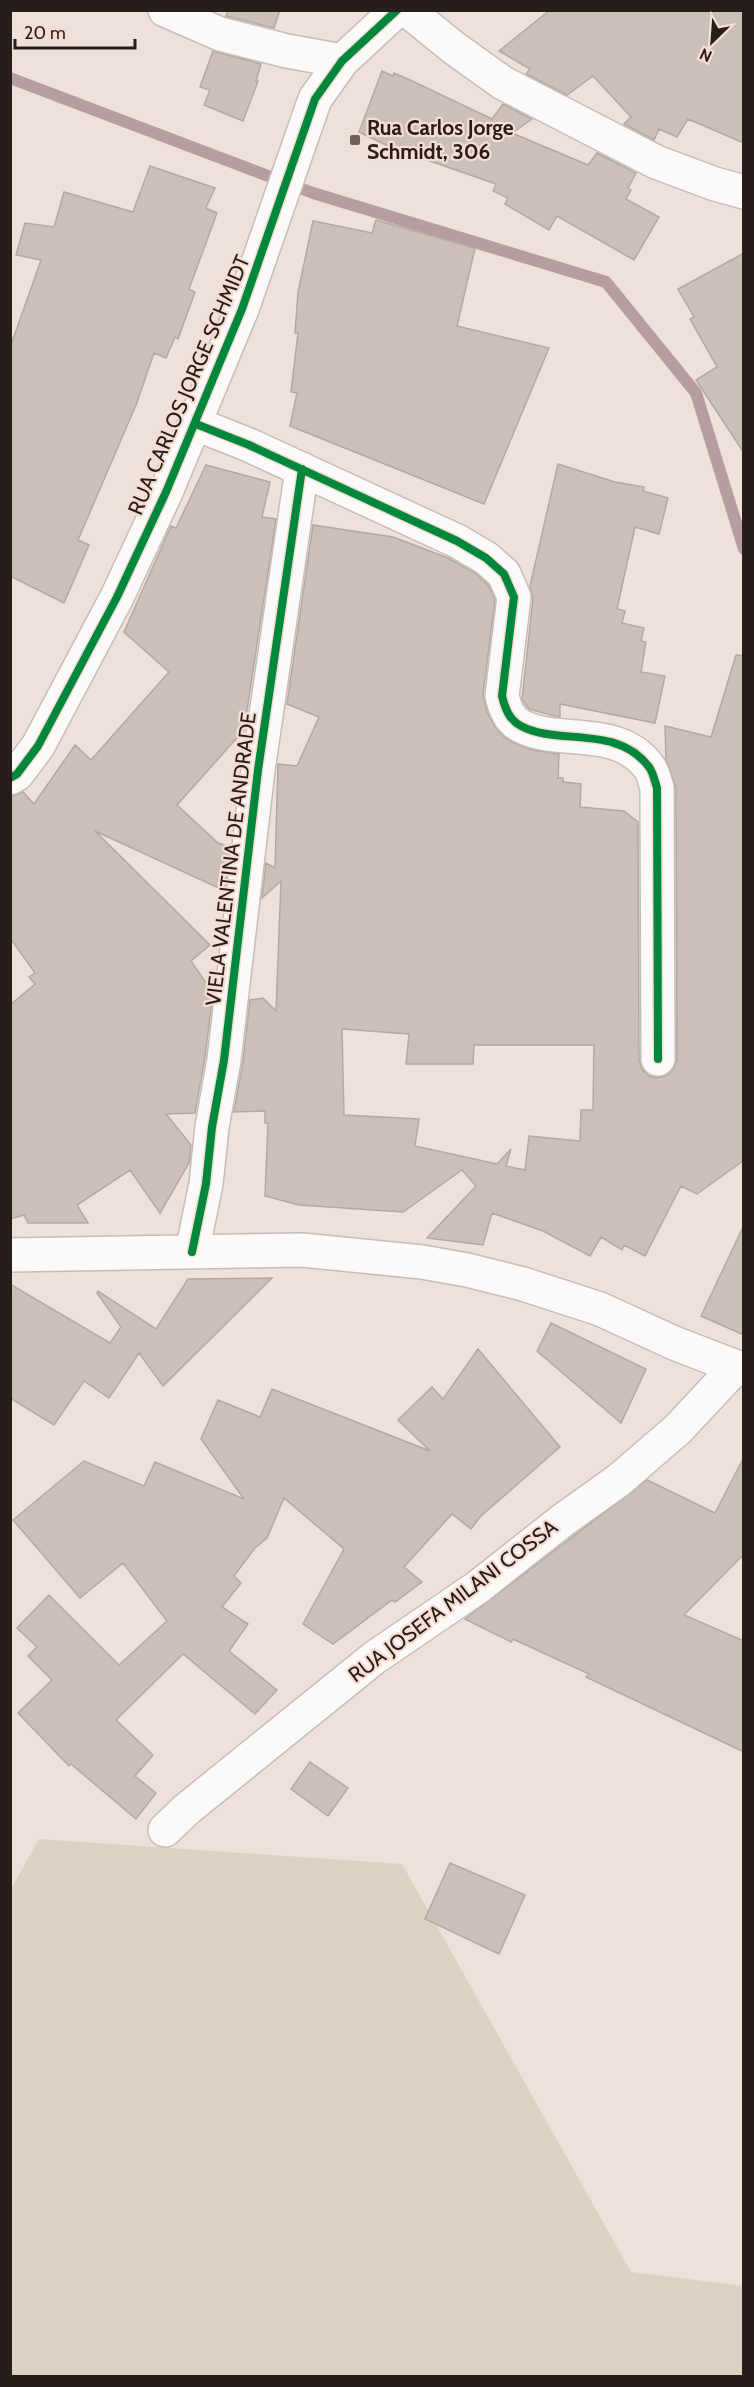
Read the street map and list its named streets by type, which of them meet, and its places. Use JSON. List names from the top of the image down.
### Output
{
  "streets": {
    "street": ["RUA CARLOS JORGE SCHMIDT", "VIELA VALENTINA DE ANDRADE", "RUA JOSEFA MILANI COSSA"]
  },
  "places": {
    "transit": ["Rua Carlos Jorge Schmidt, 306"]
  },
  "scale_bar": "20 m",
  "north": "bottom left"
}
